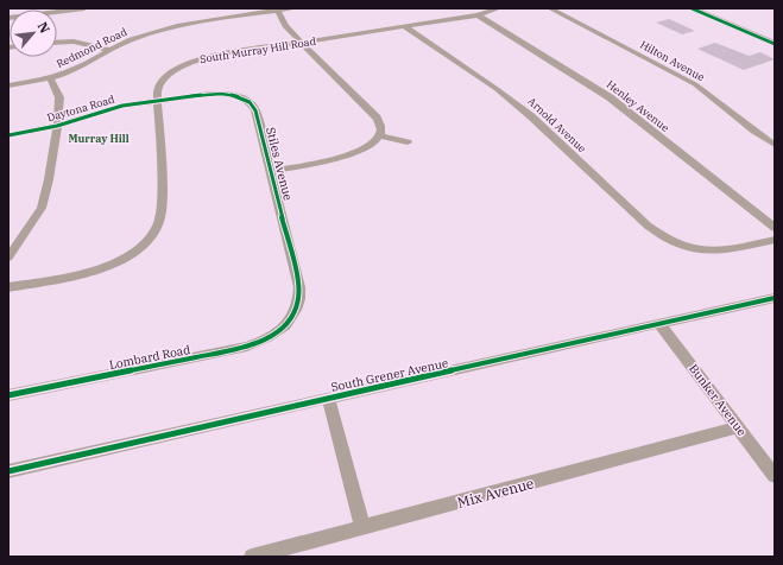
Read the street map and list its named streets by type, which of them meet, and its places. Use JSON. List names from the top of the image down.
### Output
{
  "streets": {
    "street": [
      "Redmond Road",
      "South Murray Hill Road",
      "Hilton Avenue",
      "Henley Avenue",
      "Daytona Road",
      "Arnold Avenue",
      "Stiles Avenue",
      "Lombard Road",
      "South Grener Avenue",
      "Bunker Avenue",
      "Mix Avenue"
    ]
  },
  "crossings": [
    ["South Murray Hill Road", "Henley Avenue"],
    ["South Murray Hill Road", "Daytona Road"],
    ["South Murray Hill Road", "Arnold Avenue"],
    ["South Murray Hill Road", "Stiles Avenue"],
    ["Daytona Road", "Stiles Avenue"],
    ["Stiles Avenue", "Lombard Road"],
    ["South Grener Avenue", "Bunker Avenue"],
    ["Bunker Avenue", "Mix Avenue"]
  ],
  "districts": ["Murray Hill"],
  "north": "top right"
}
